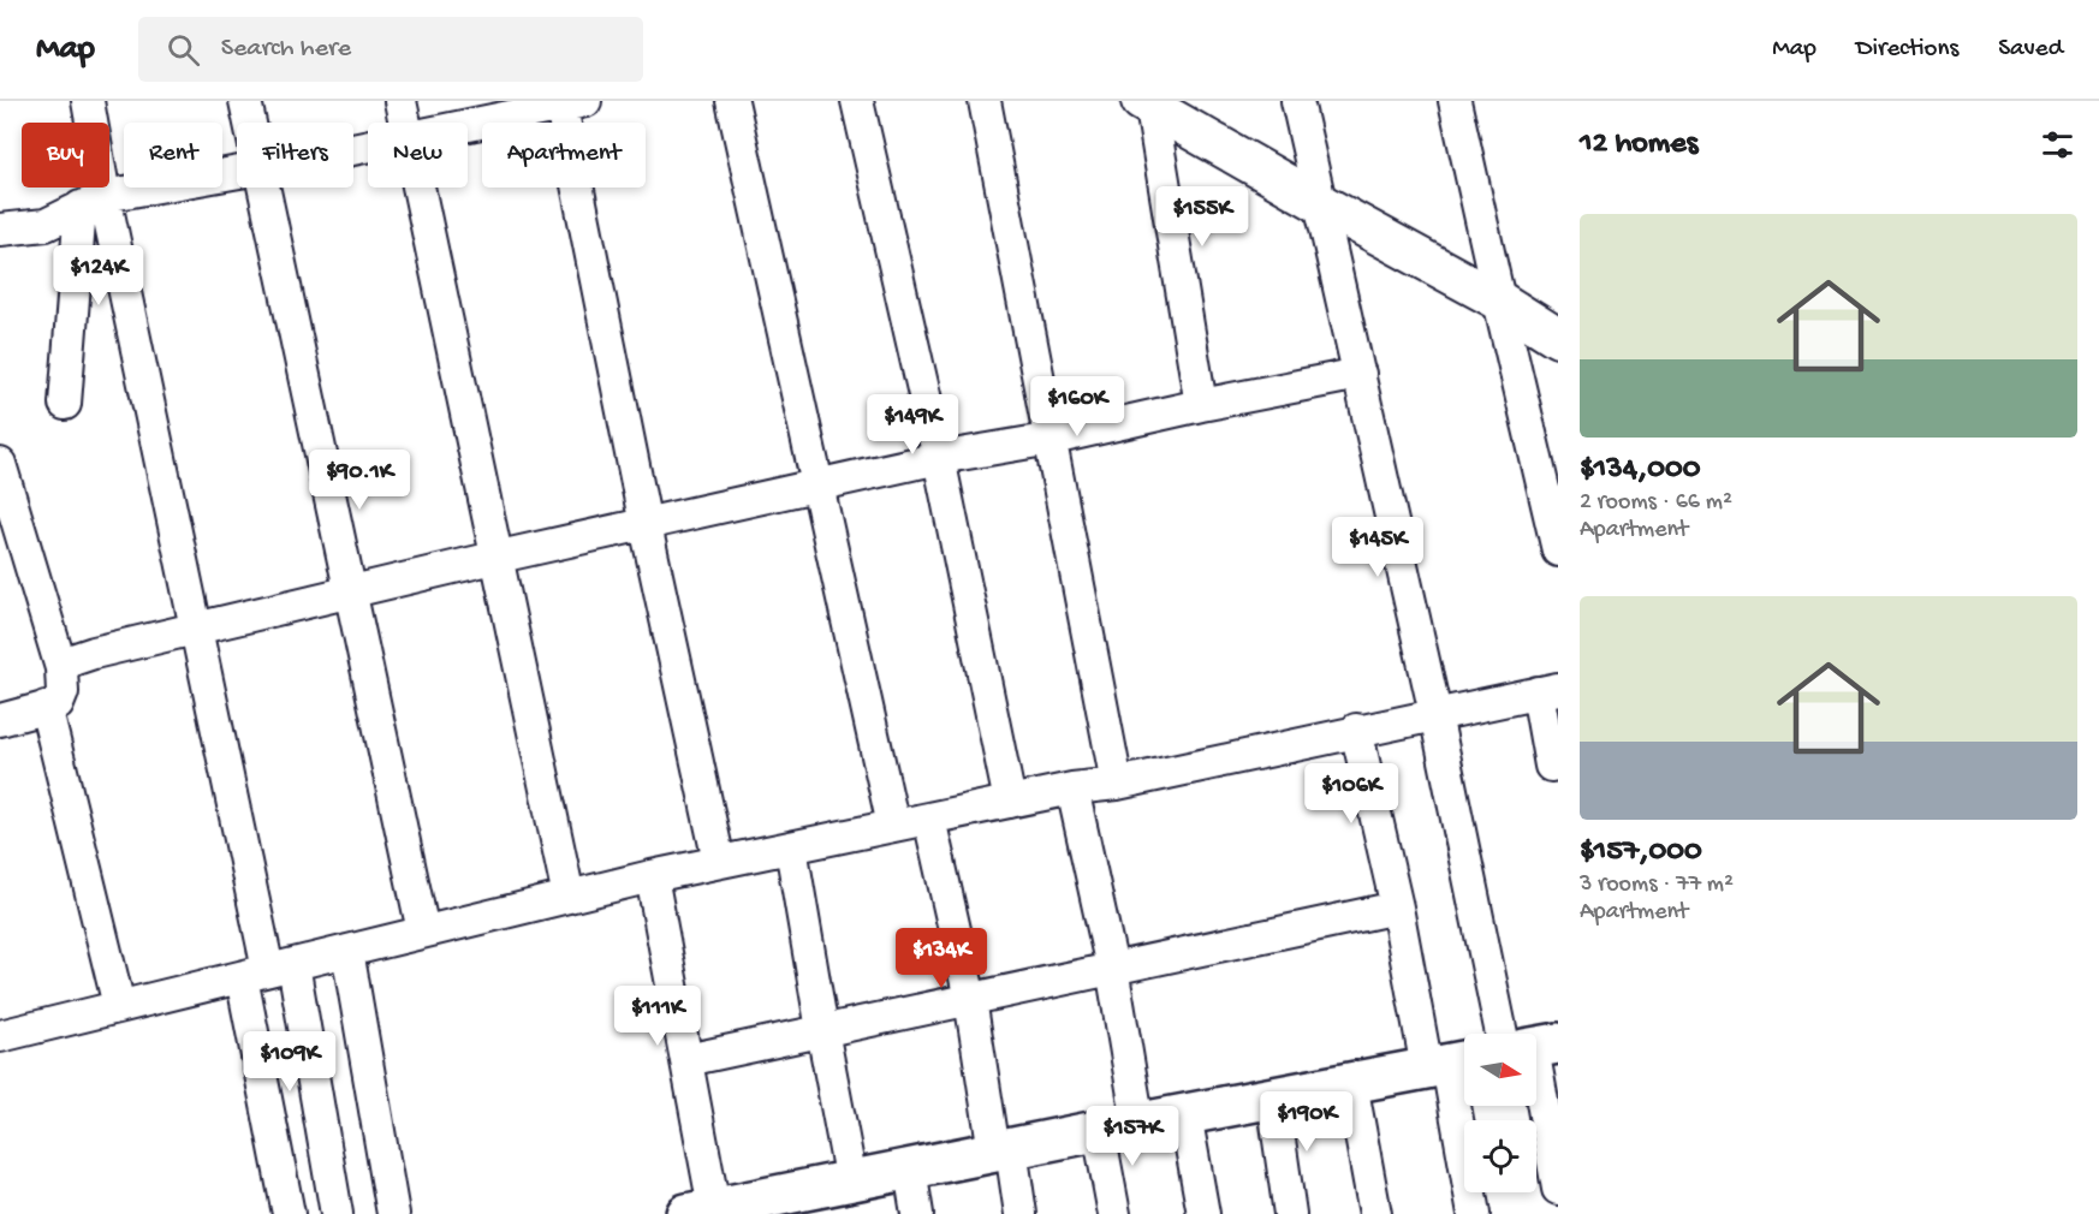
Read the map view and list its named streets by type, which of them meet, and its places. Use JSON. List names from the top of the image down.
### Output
{
  "north": "right",
  "page": {
    "header": "Map",
    "search": "Search here",
    "nav": ["Map", "Directions", "Saved"],
    "heading": "12 homes",
    "chip": [
      "Buy",
      "Rent",
      "Filters",
      "New",
      "Apartment"
    ],
    "price": [
      "$155K",
      "$124K",
      "$160K",
      "$149K",
      "$90.1K",
      "$145K",
      "$106K",
      "$134K",
      "$111K",
      "$109K",
      "$190K",
      "$157K"
    ],
    "list": [
      {
        "name": "$134,000",
        "note": "2 rooms · 66 m² · Apartment"
      },
      {
        "name": "$157,000",
        "note": "3 rooms · 77 m² · Apartment"
      }
    ]
  }
}
